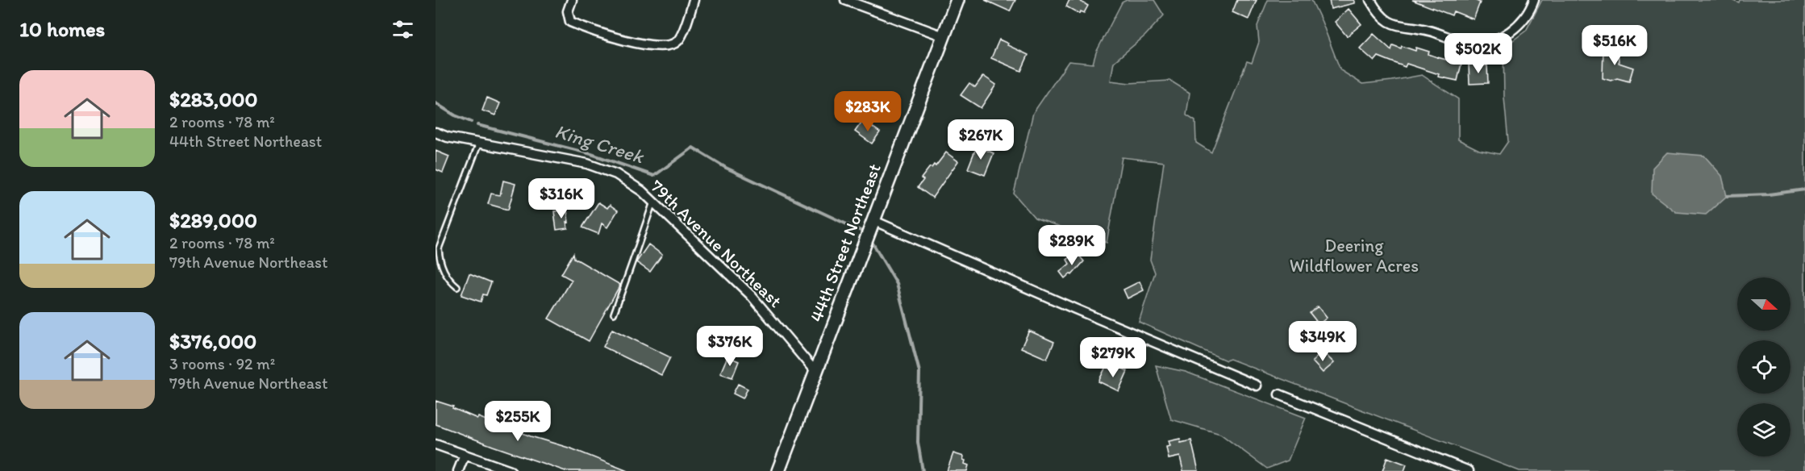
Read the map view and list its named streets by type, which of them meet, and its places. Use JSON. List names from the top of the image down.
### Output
{
  "streets": {
    "street": ["44th Street Northeast", "79th Avenue Northeast"]
  },
  "crossings": [
    ["44th Street Northeast", "79th Avenue Northeast"]
  ],
  "water": ["King Creek"],
  "parks": ["Deering Wildflower Acres"],
  "north": "right",
  "page": {
    "heading": "10 homes",
    "price": [
      "$516K",
      "$502K",
      "$283K",
      "$267K",
      "$316K",
      "$289K",
      "$349K",
      "$376K",
      "$279K",
      "$255K"
    ],
    "list": [
      {
        "name": "$283,000",
        "note": "2 rooms · 78 m² · 44th Street Northeast"
      },
      {
        "name": "$289,000",
        "note": "2 rooms · 78 m² · 79th Avenue Northeast"
      },
      {
        "name": "$376,000",
        "note": "3 rooms · 92 m² · 79th Avenue Northeast"
      }
    ]
  }
}
